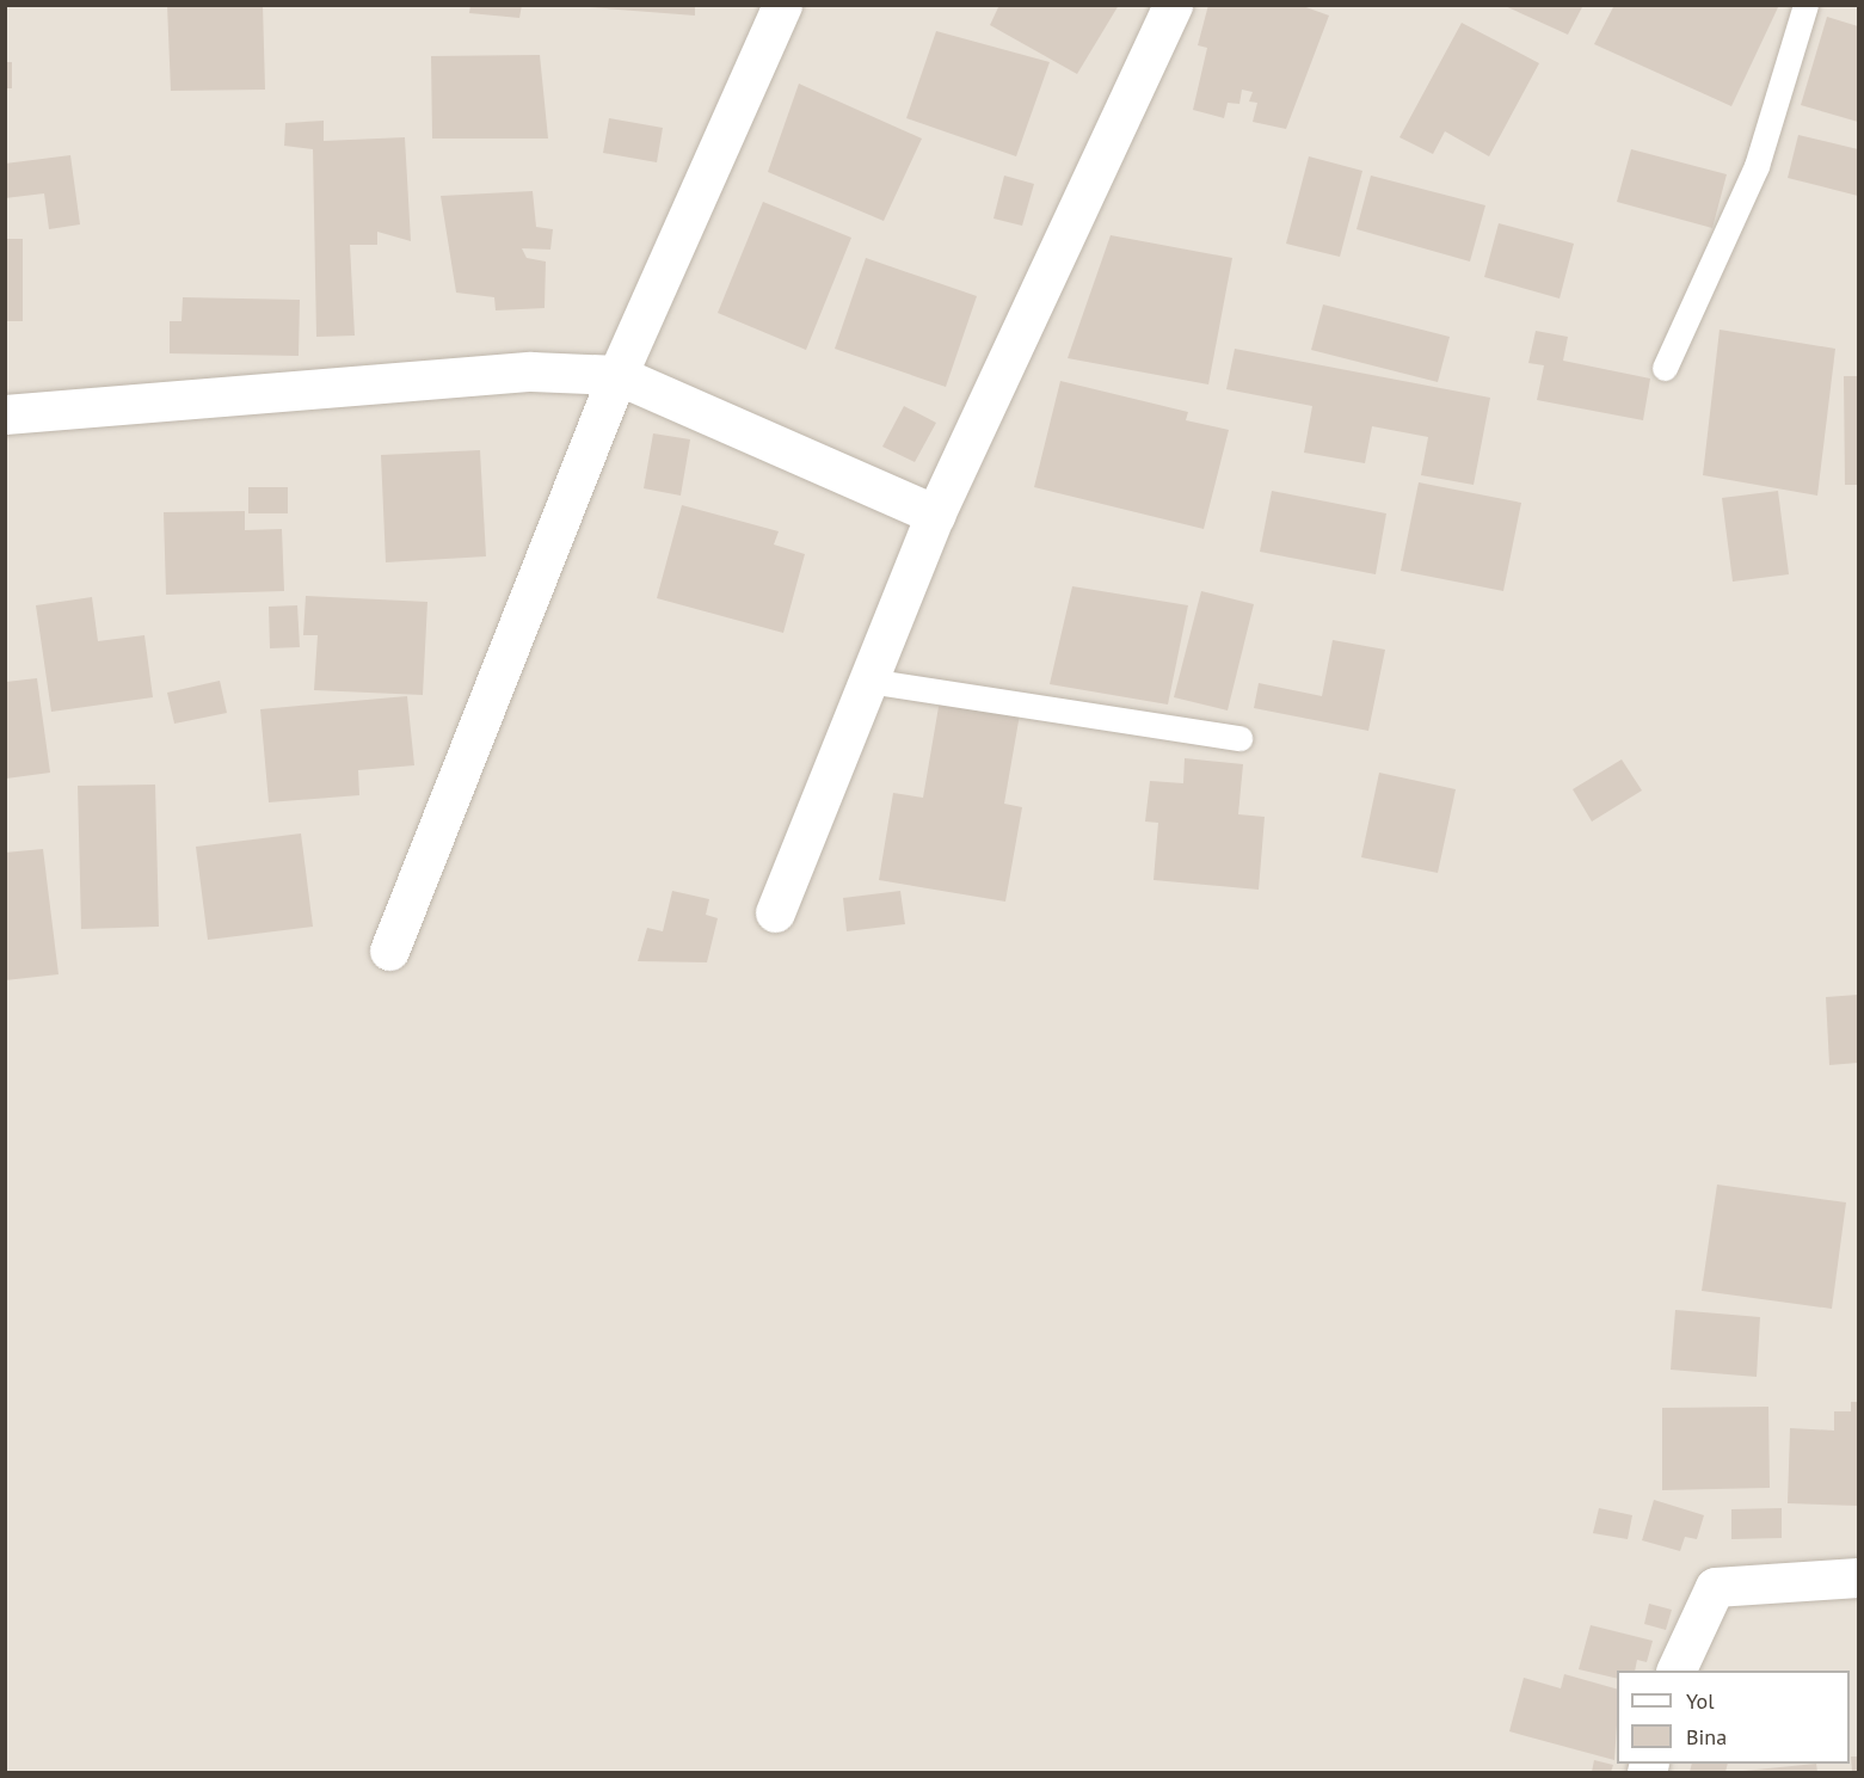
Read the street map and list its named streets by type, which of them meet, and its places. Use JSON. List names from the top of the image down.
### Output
{
  "legend": ["Yol", "Bina"]
}
